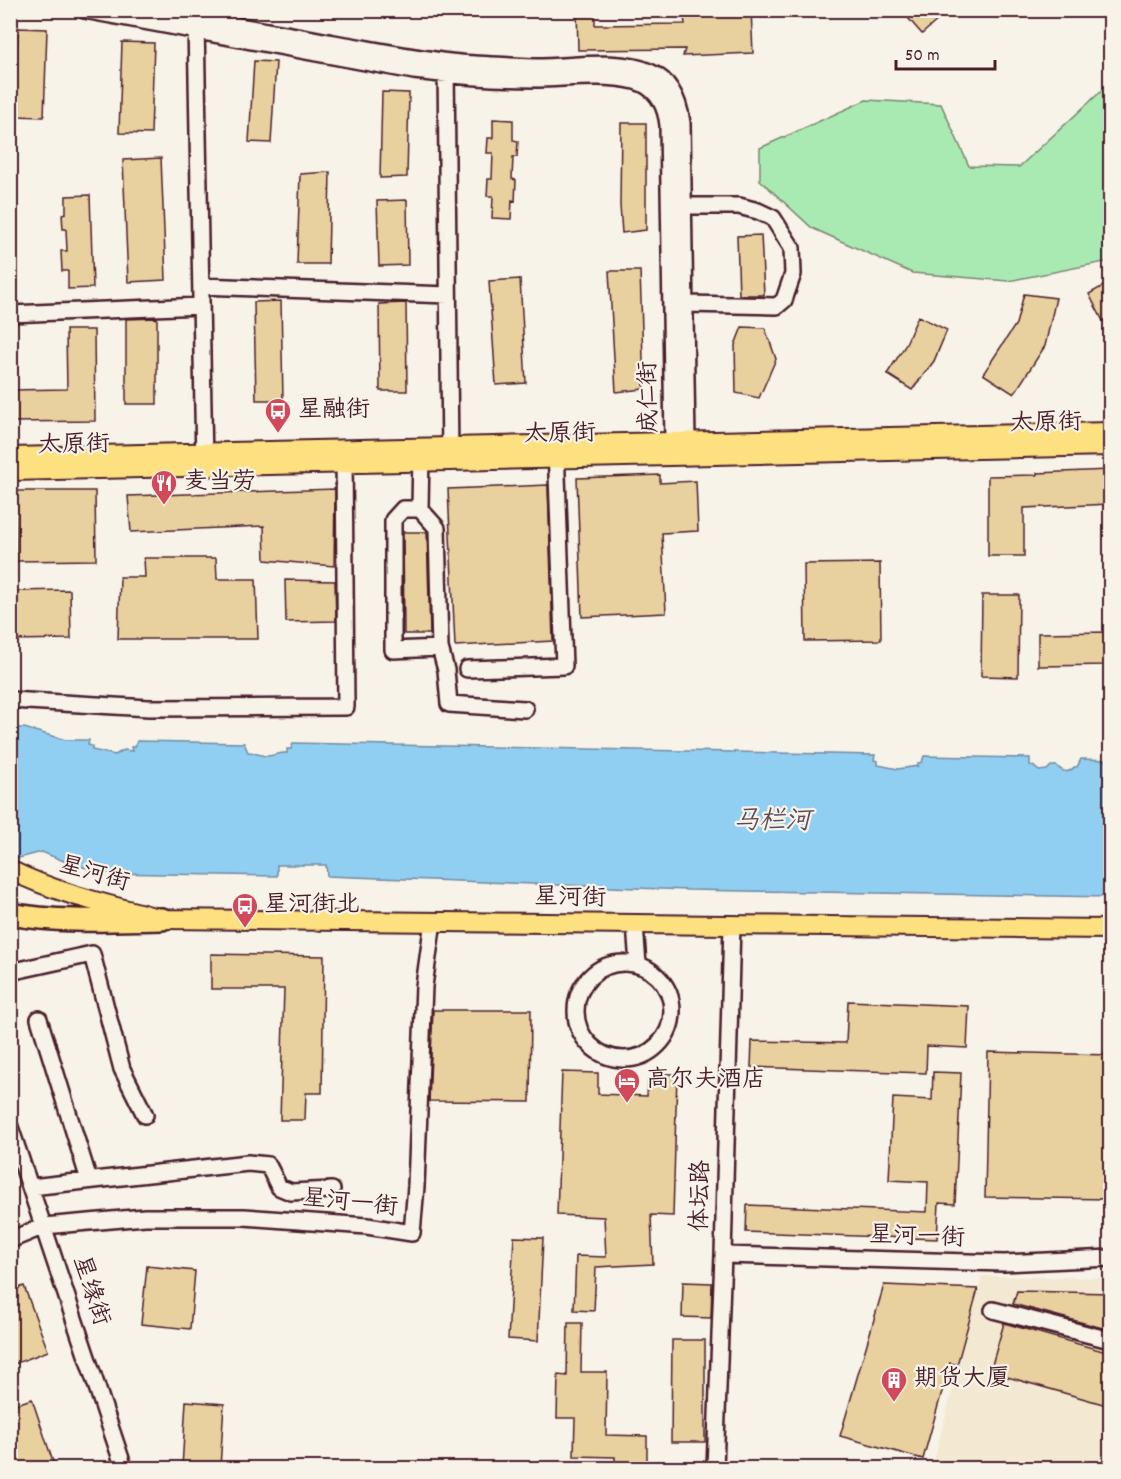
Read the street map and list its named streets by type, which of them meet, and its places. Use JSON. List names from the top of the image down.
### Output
{
  "streets": {
    "main road": ["太原街", "星河街"],
    "street": [
      "成仁街",
      "体坛路",
      "星河一街",
      "星缘街"
    ]
  },
  "crossings": [
    ["成仁街", "太原街"],
    ["星河街", "体坛路"],
    ["星河街", "星河一街"],
    ["体坛路", "星河一街"],
    ["星河一街", "星缘街"]
  ],
  "water": ["马栏河"],
  "places": {
    "bus stop": ["星融街", "星河街北"],
    "restaurant": ["麦当劳"],
    "hotel": ["高尔夫酒店"],
    "building": ["期货大厦"]
  },
  "scale_bar": "50 m"
}
